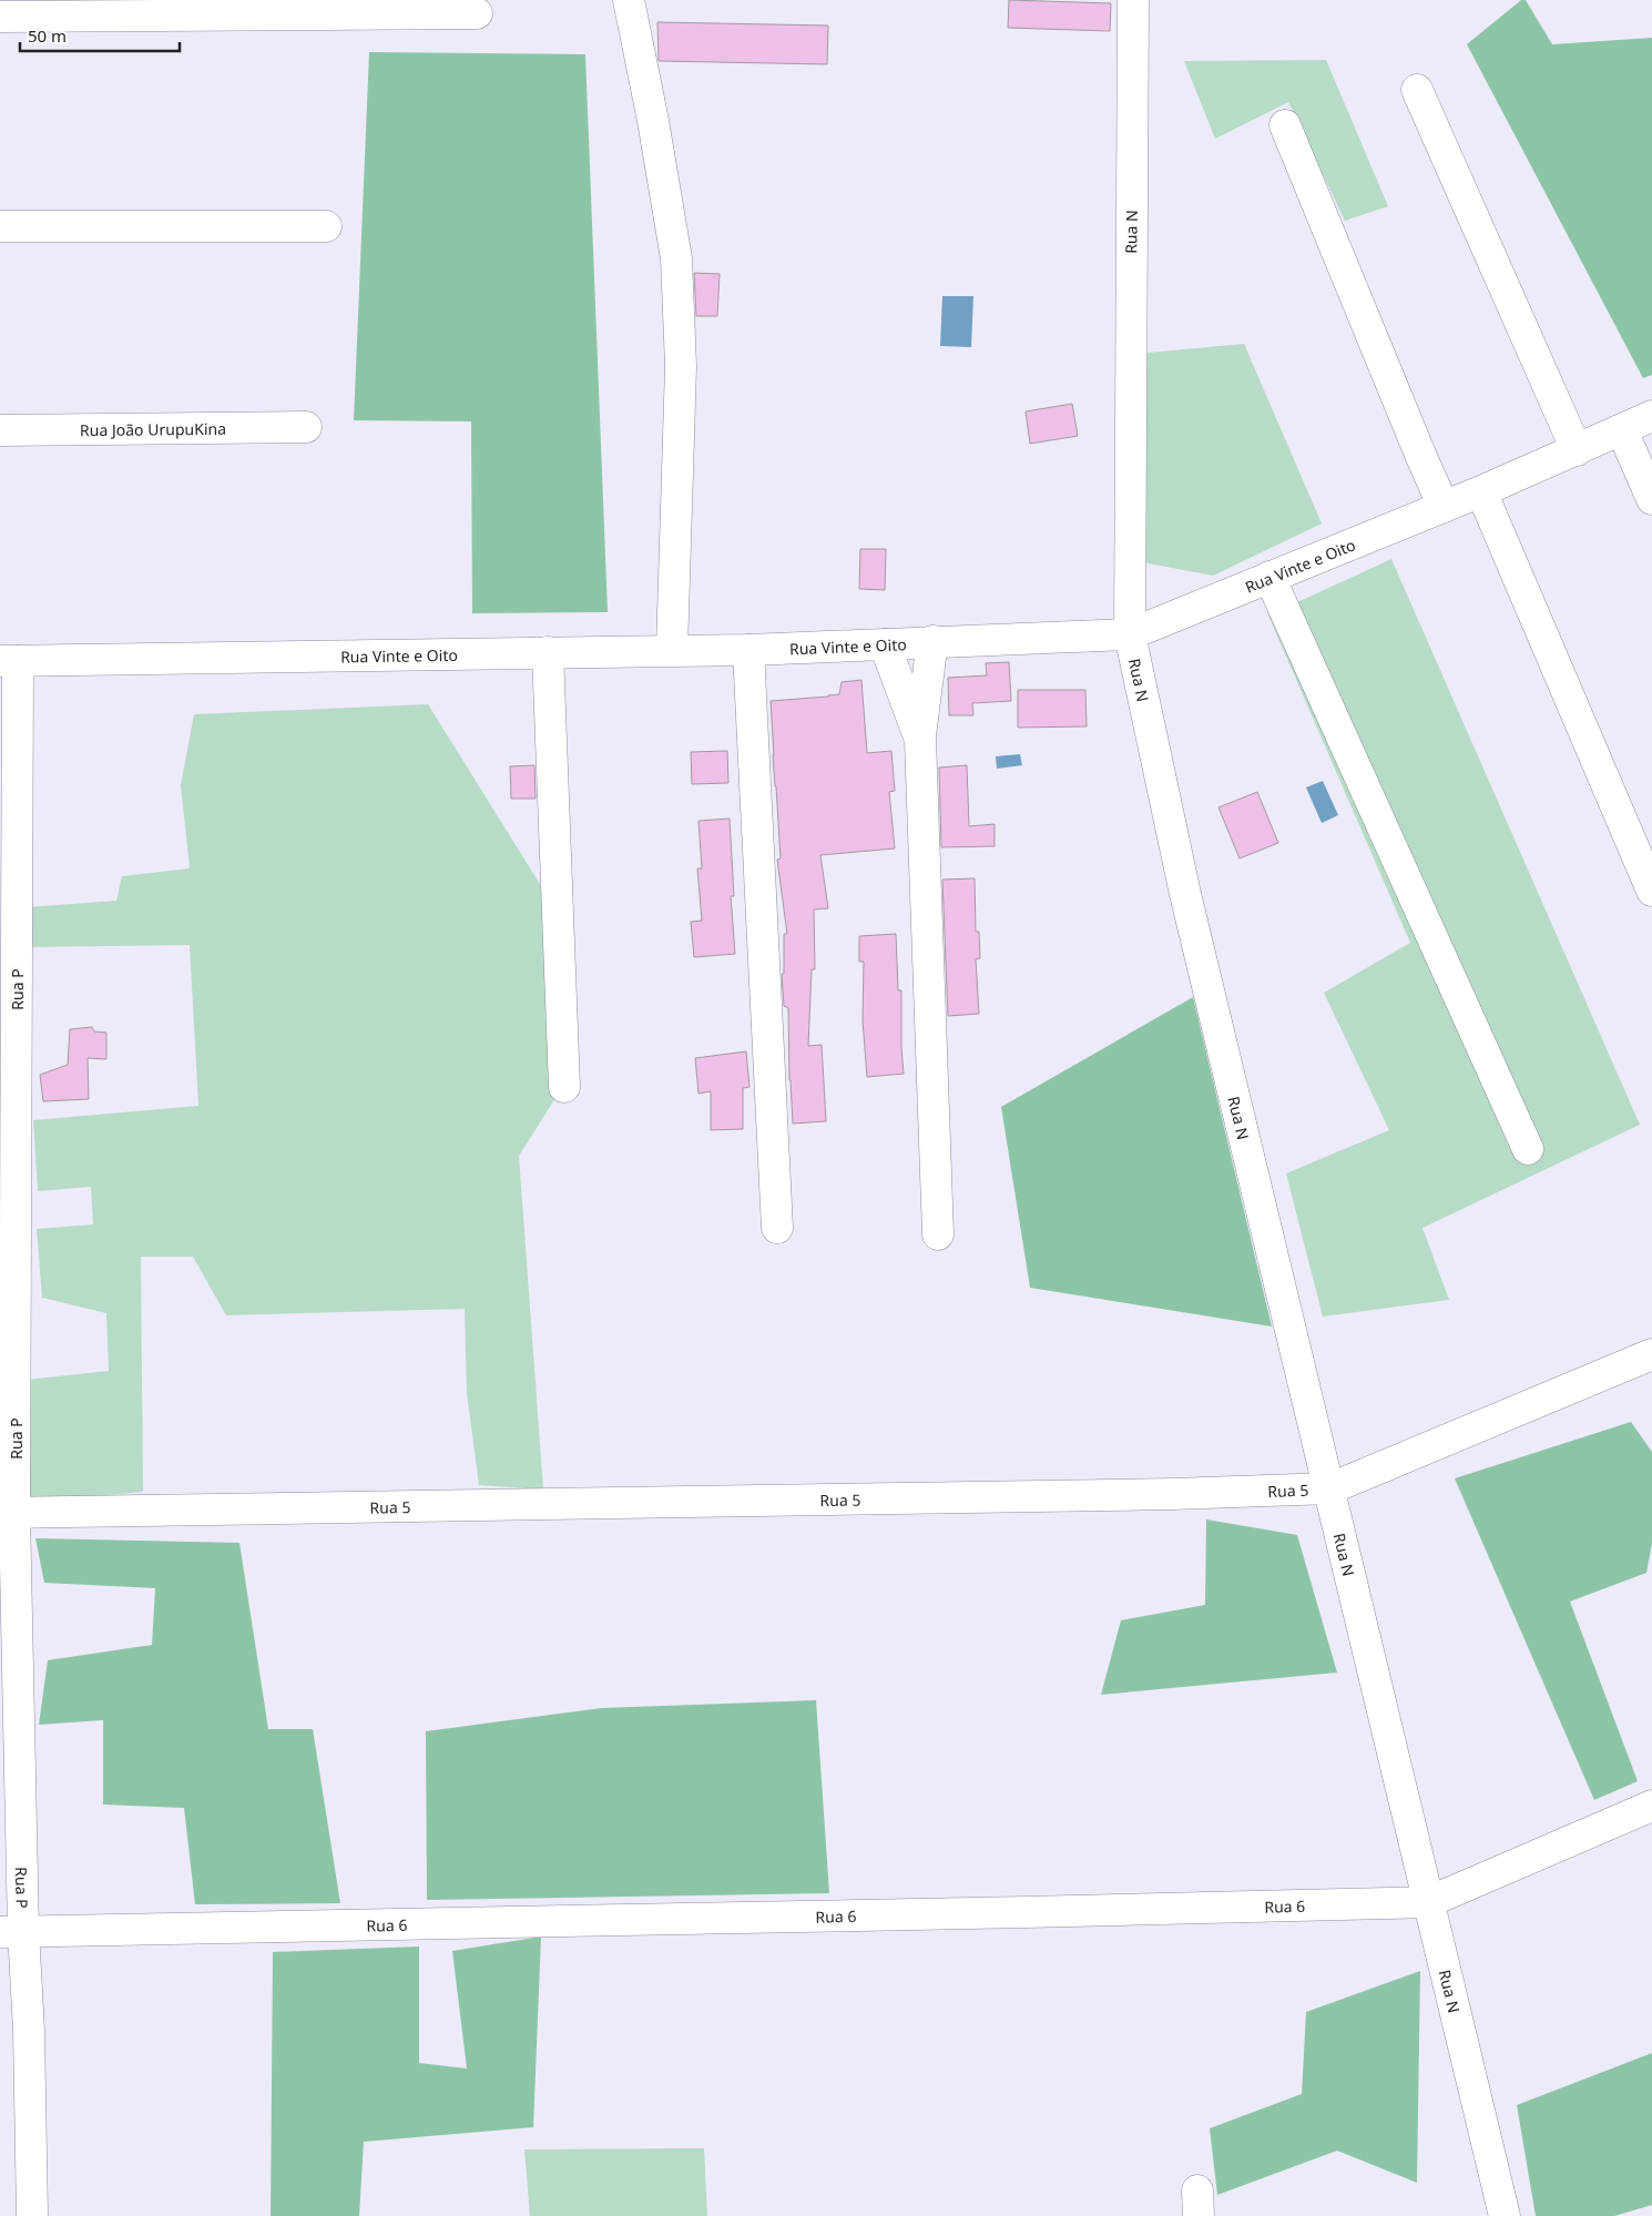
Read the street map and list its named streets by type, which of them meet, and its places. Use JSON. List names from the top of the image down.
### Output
{
  "streets": {
    "street": [
      "Rua N",
      "Rua João UrupuKina",
      "Rua Vinte e Oito",
      "Rua P",
      "Rua 5",
      "Rua 6"
    ]
  },
  "crossings": [
    ["Rua N", "Rua Vinte e Oito"],
    ["Rua N", "Rua 5"],
    ["Rua N", "Rua 6"],
    ["Rua Vinte e Oito", "Rua P"],
    ["Rua P", "Rua 5"],
    ["Rua P", "Rua 6"]
  ],
  "scale_bar": "50 m"
}
